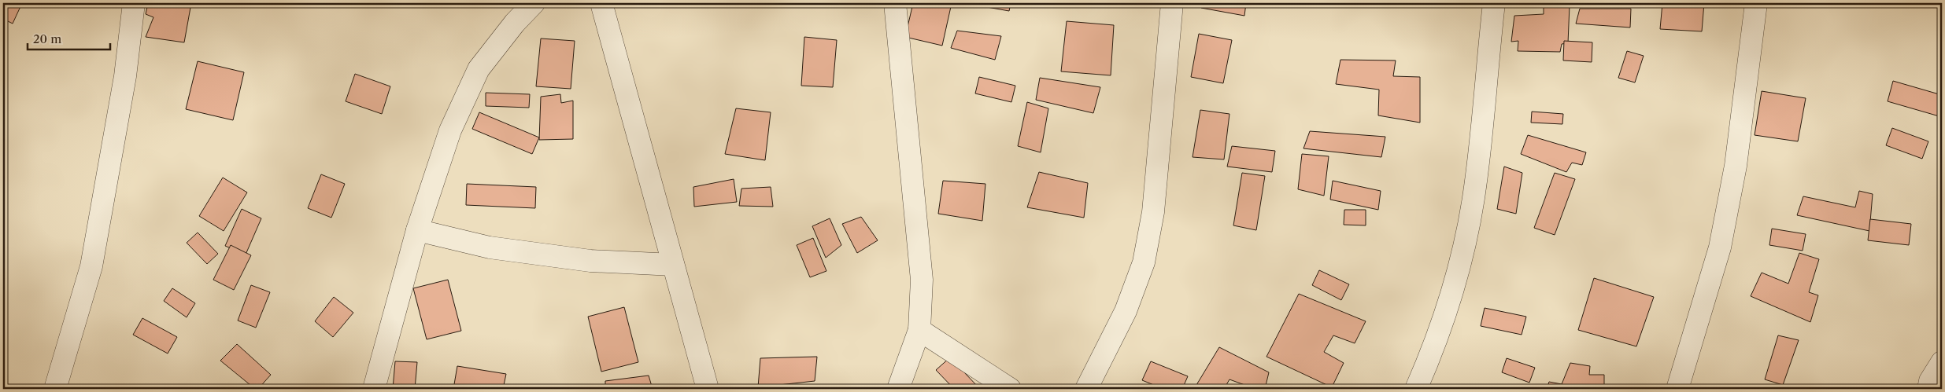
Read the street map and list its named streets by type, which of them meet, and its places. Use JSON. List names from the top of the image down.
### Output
{
  "scale_bar": "20 m"
}
